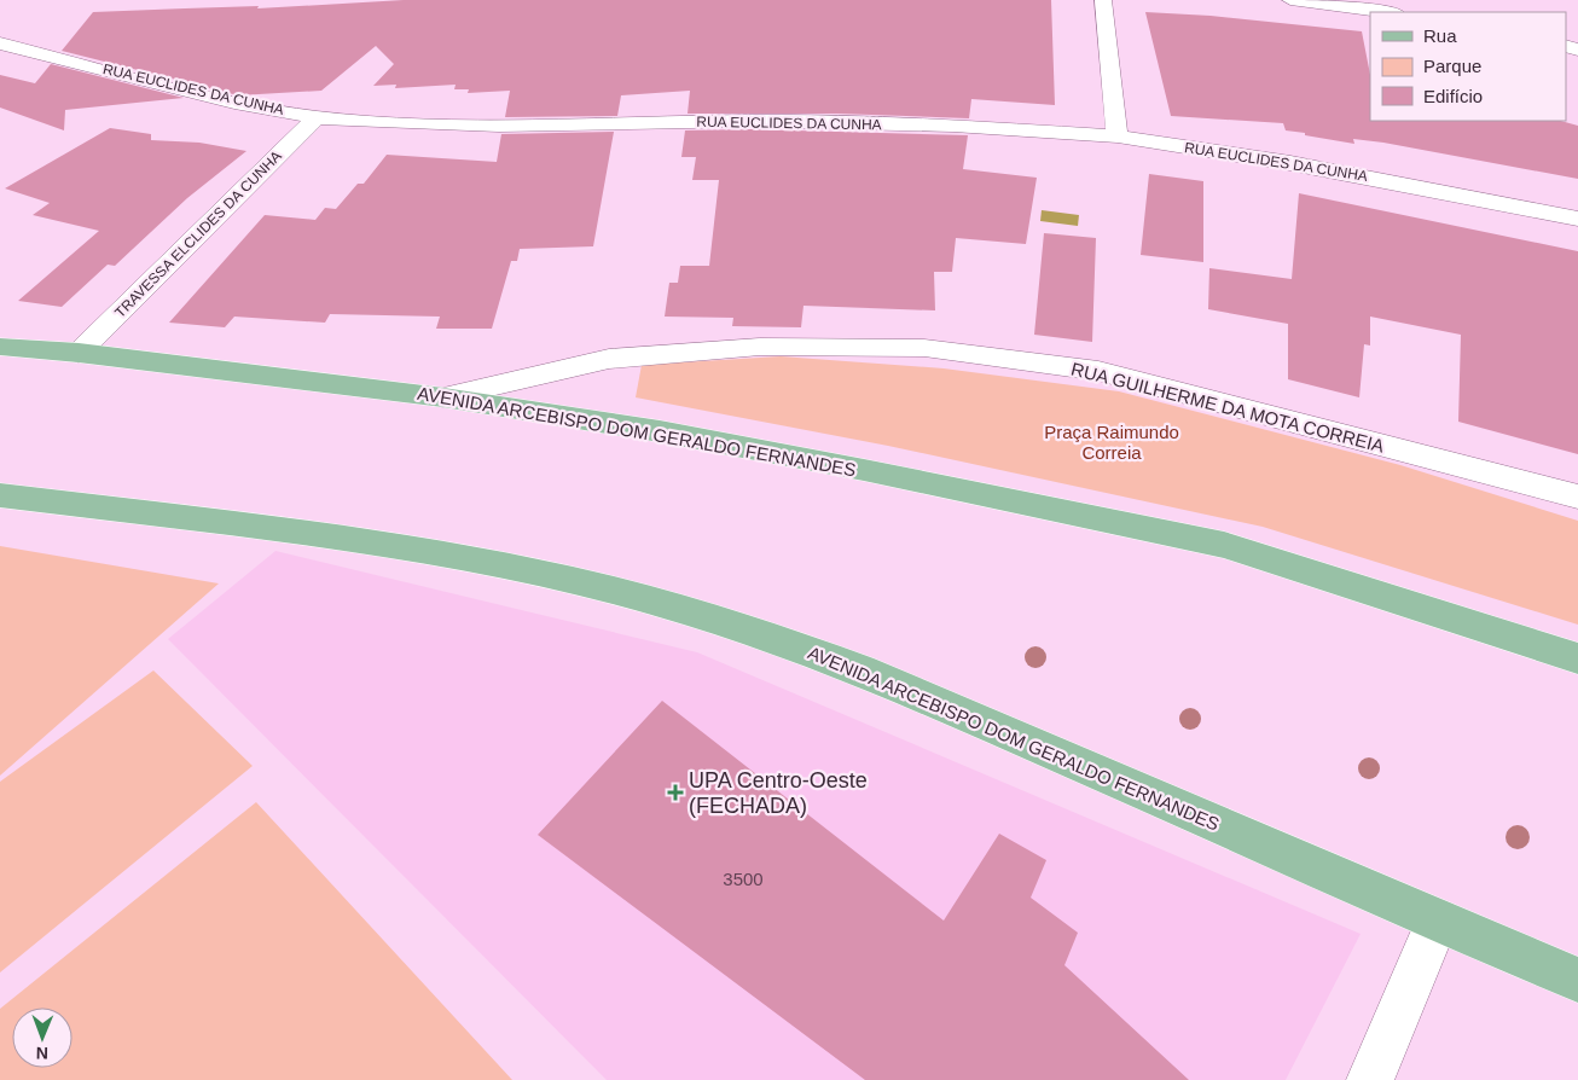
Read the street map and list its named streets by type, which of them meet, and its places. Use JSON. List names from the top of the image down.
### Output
{
  "streets": {
    "main road": ["AVENIDA ARCEBISPO DOM GERALDO FERNANDES"],
    "street": ["RUA EUCLIDES DA CUNHA", "TRAVESSA ELCLIDES DA CUNHA", "RUA GUILHERME DA MOTA CORREIA"]
  },
  "crossings": [
    ["RUA EUCLIDES DA CUNHA", "TRAVESSA ELCLIDES DA CUNHA"],
    ["TRAVESSA ELCLIDES DA CUNHA", "AVENIDA ARCEBISPO DOM GERALDO FERNANDES"],
    ["RUA GUILHERME DA MOTA CORREIA", "AVENIDA ARCEBISPO DOM GERALDO FERNANDES"]
  ],
  "parks": ["Praça Raimundo Correia"],
  "places": {
    "health": ["UPA Centro-Oeste (FECHADA)"]
  },
  "house_numbers": ["3500"],
  "legend": ["Rua", "Parque", "Edifício"],
  "north": "bottom"
}
